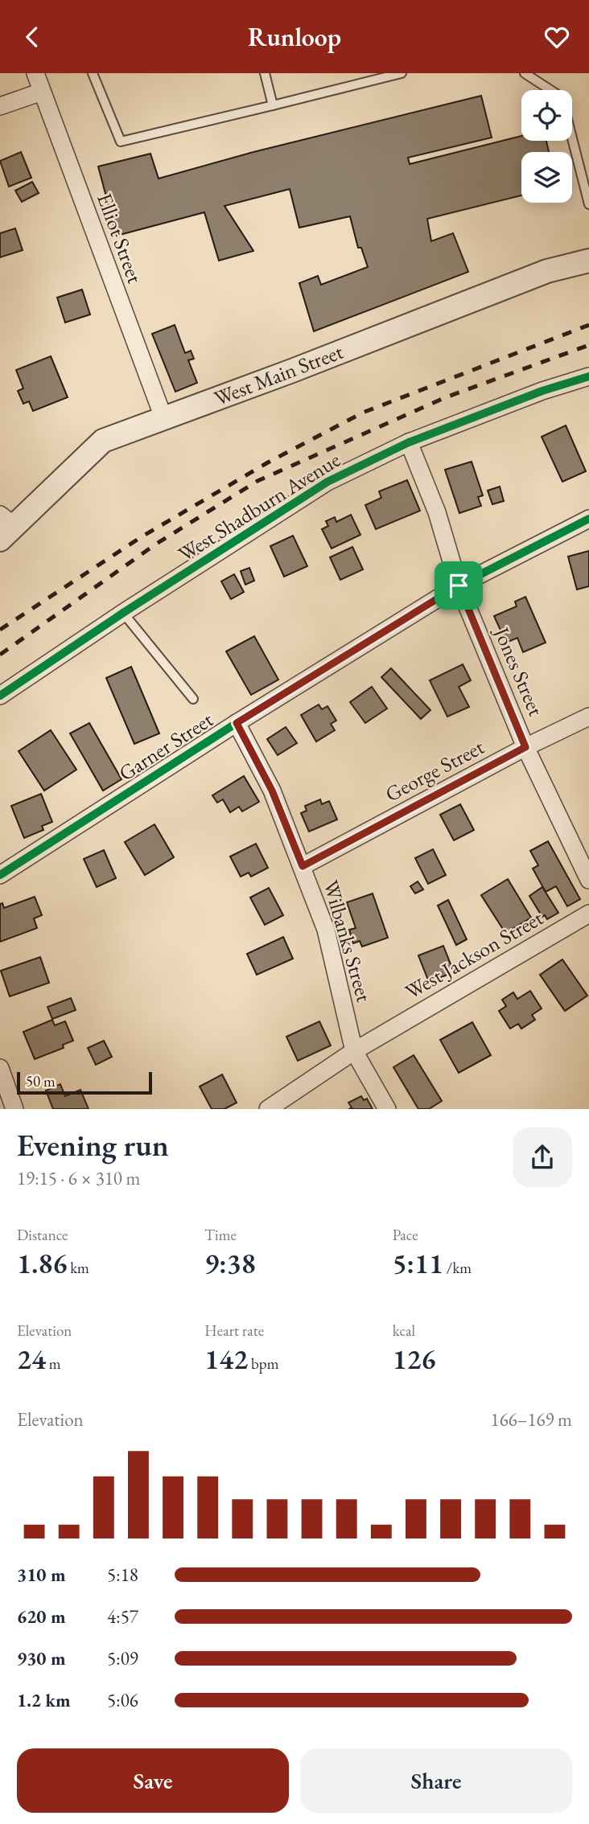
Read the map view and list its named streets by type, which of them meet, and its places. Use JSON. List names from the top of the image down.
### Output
{
  "streets": {
    "street": [
      "Elliot Street",
      "West Main Street",
      "West Shadburn Avenue",
      "Jones Street",
      "Garner Street",
      "George Street",
      "Wilbanks Street",
      "West Jackson Street"
    ]
  },
  "crossings": [
    ["Elliot Street", "West Main Street"],
    ["West Shadburn Avenue", "Jones Street"],
    ["Jones Street", "Garner Street"],
    ["Jones Street", "George Street"],
    ["Garner Street", "Wilbanks Street"],
    ["George Street", "Wilbanks Street"],
    ["Wilbanks Street", "West Jackson Street"]
  ],
  "scale_bar": "50 m",
  "page": {
    "header": "Runloop",
    "scale": "50 m",
    "heading": ["Evening run", "19:15 · 6 × 310 m"],
    "stats": [
      ["Distance", "1.86 km"],
      ["Time", "9:38"],
      ["Pace", "5:11 /km"],
      ["Elevation", "24 m"],
      ["Heart rate", "142 bpm"],
      ["kcal", "126"]
    ],
    "chart": ["Elevation", "166–169 m"],
    "list": [
      {
        "name": "310 m",
        "note": "5:18"
      },
      {
        "name": "620 m",
        "note": "4:57"
      },
      {
        "name": "930 m",
        "note": "5:09"
      },
      {
        "name": "1.2 km",
        "note": "5:06"
      }
    ],
    "buttons": ["Save", "Share"]
  }
}
